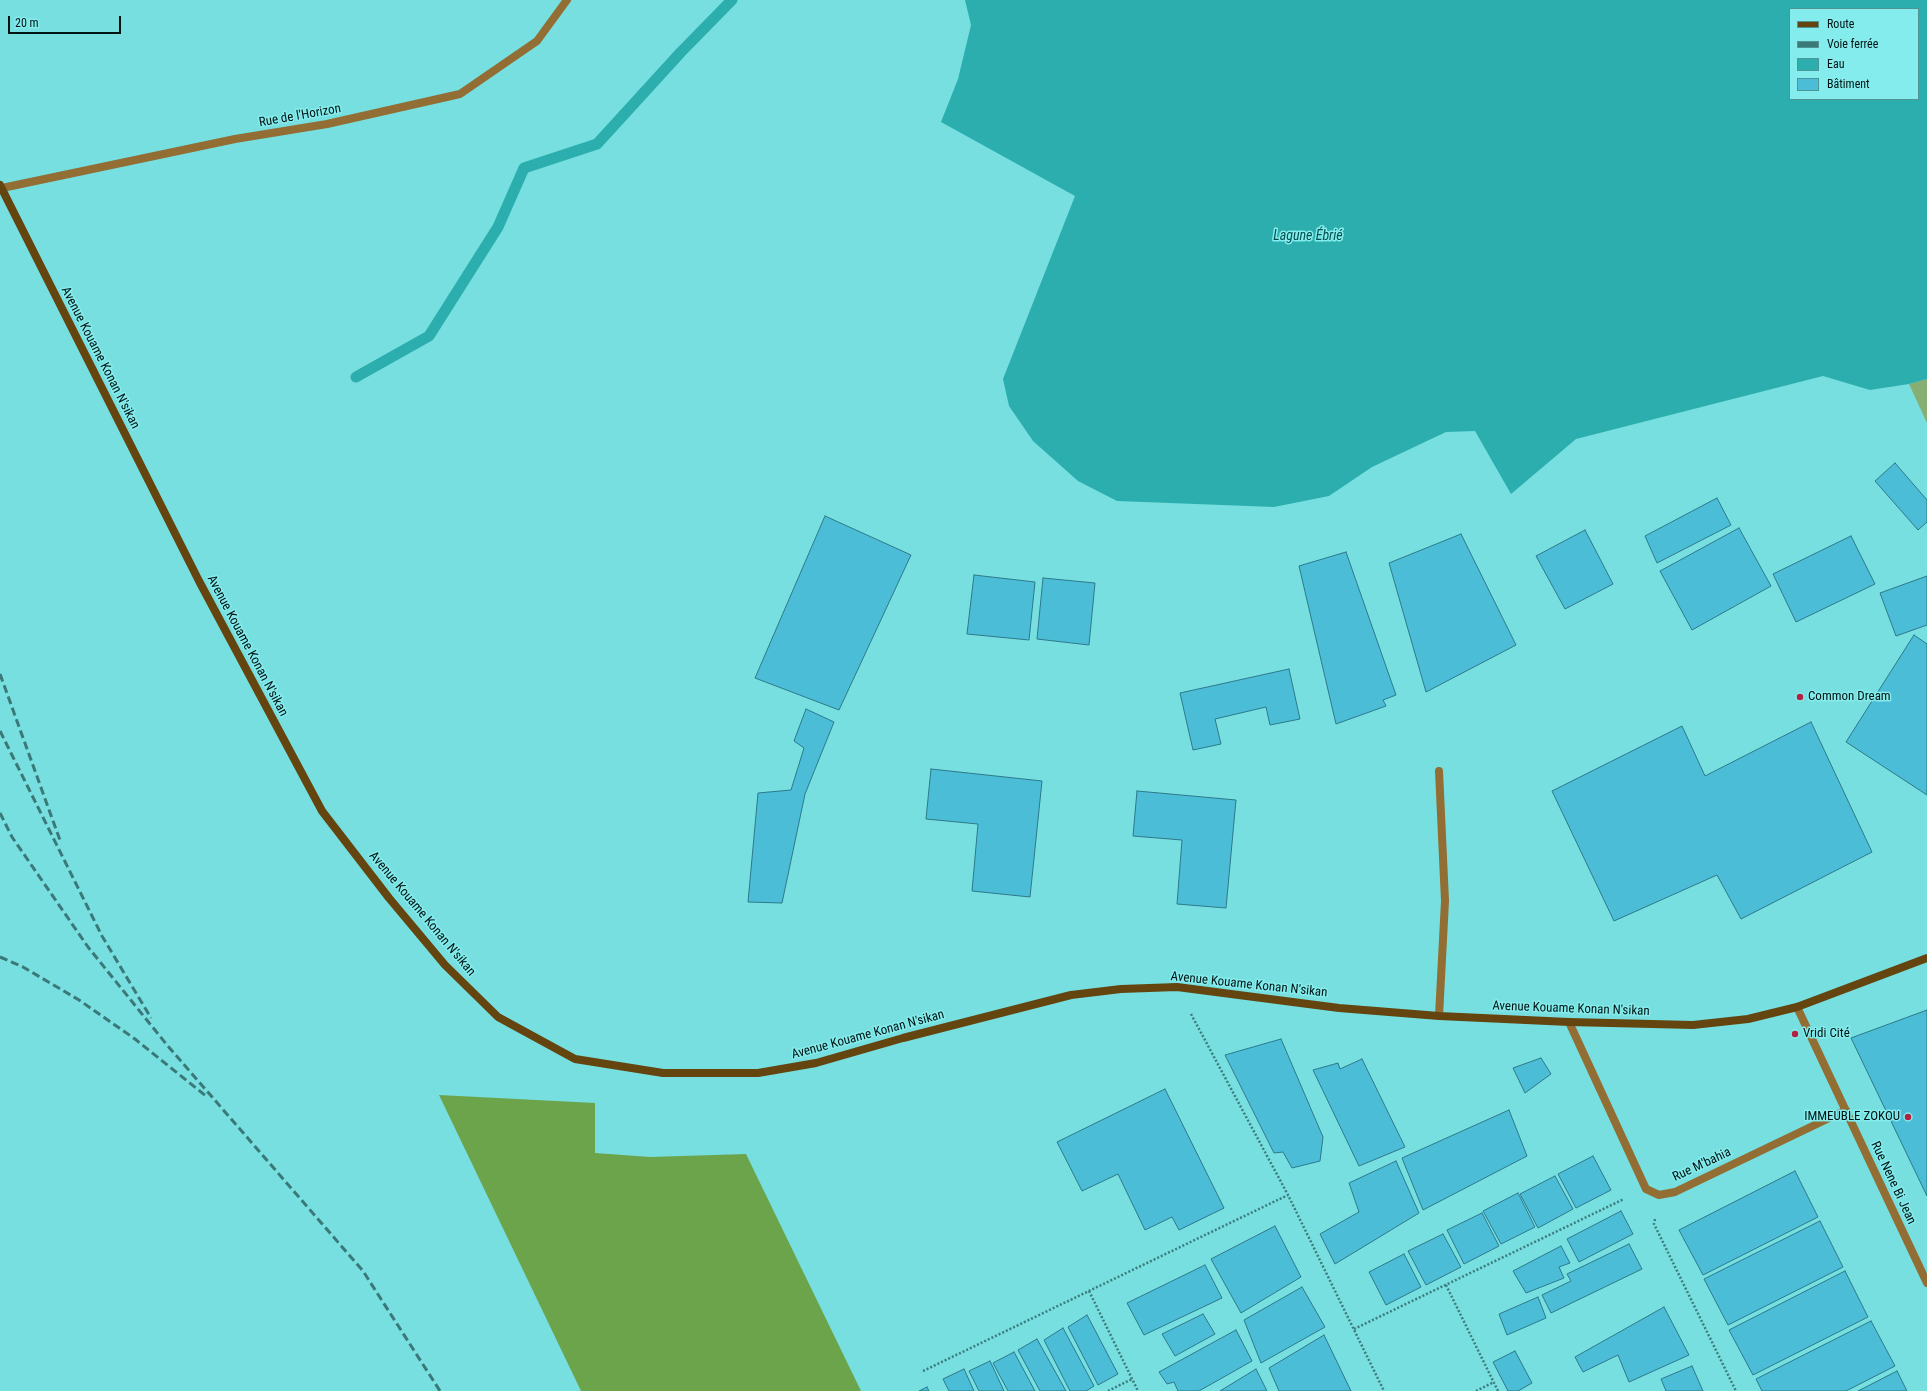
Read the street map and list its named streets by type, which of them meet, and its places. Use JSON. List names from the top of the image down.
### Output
{
  "streets": {
    "street": [
      "Rue de l'Horizon",
      "Avenue Kouame Konan N'sikan",
      "Rue M'bahia",
      "Rue Nene Bi Jean"
    ]
  },
  "crossings": [
    ["Rue de l'Horizon", "Avenue Kouame Konan N'sikan"],
    ["Avenue Kouame Konan N'sikan", "Rue Nene Bi Jean"],
    ["Rue M'bahia", "Rue Nene Bi Jean"]
  ],
  "water": ["Lagune Ébrié"],
  "places": ["Common Dream", "Vridi Cité", "IMMEUBLE ZOKOU"],
  "legend": [
    "Route",
    "Voie ferrée",
    "Eau",
    "Bâtiment"
  ],
  "scale_bar": "20 m"
}
